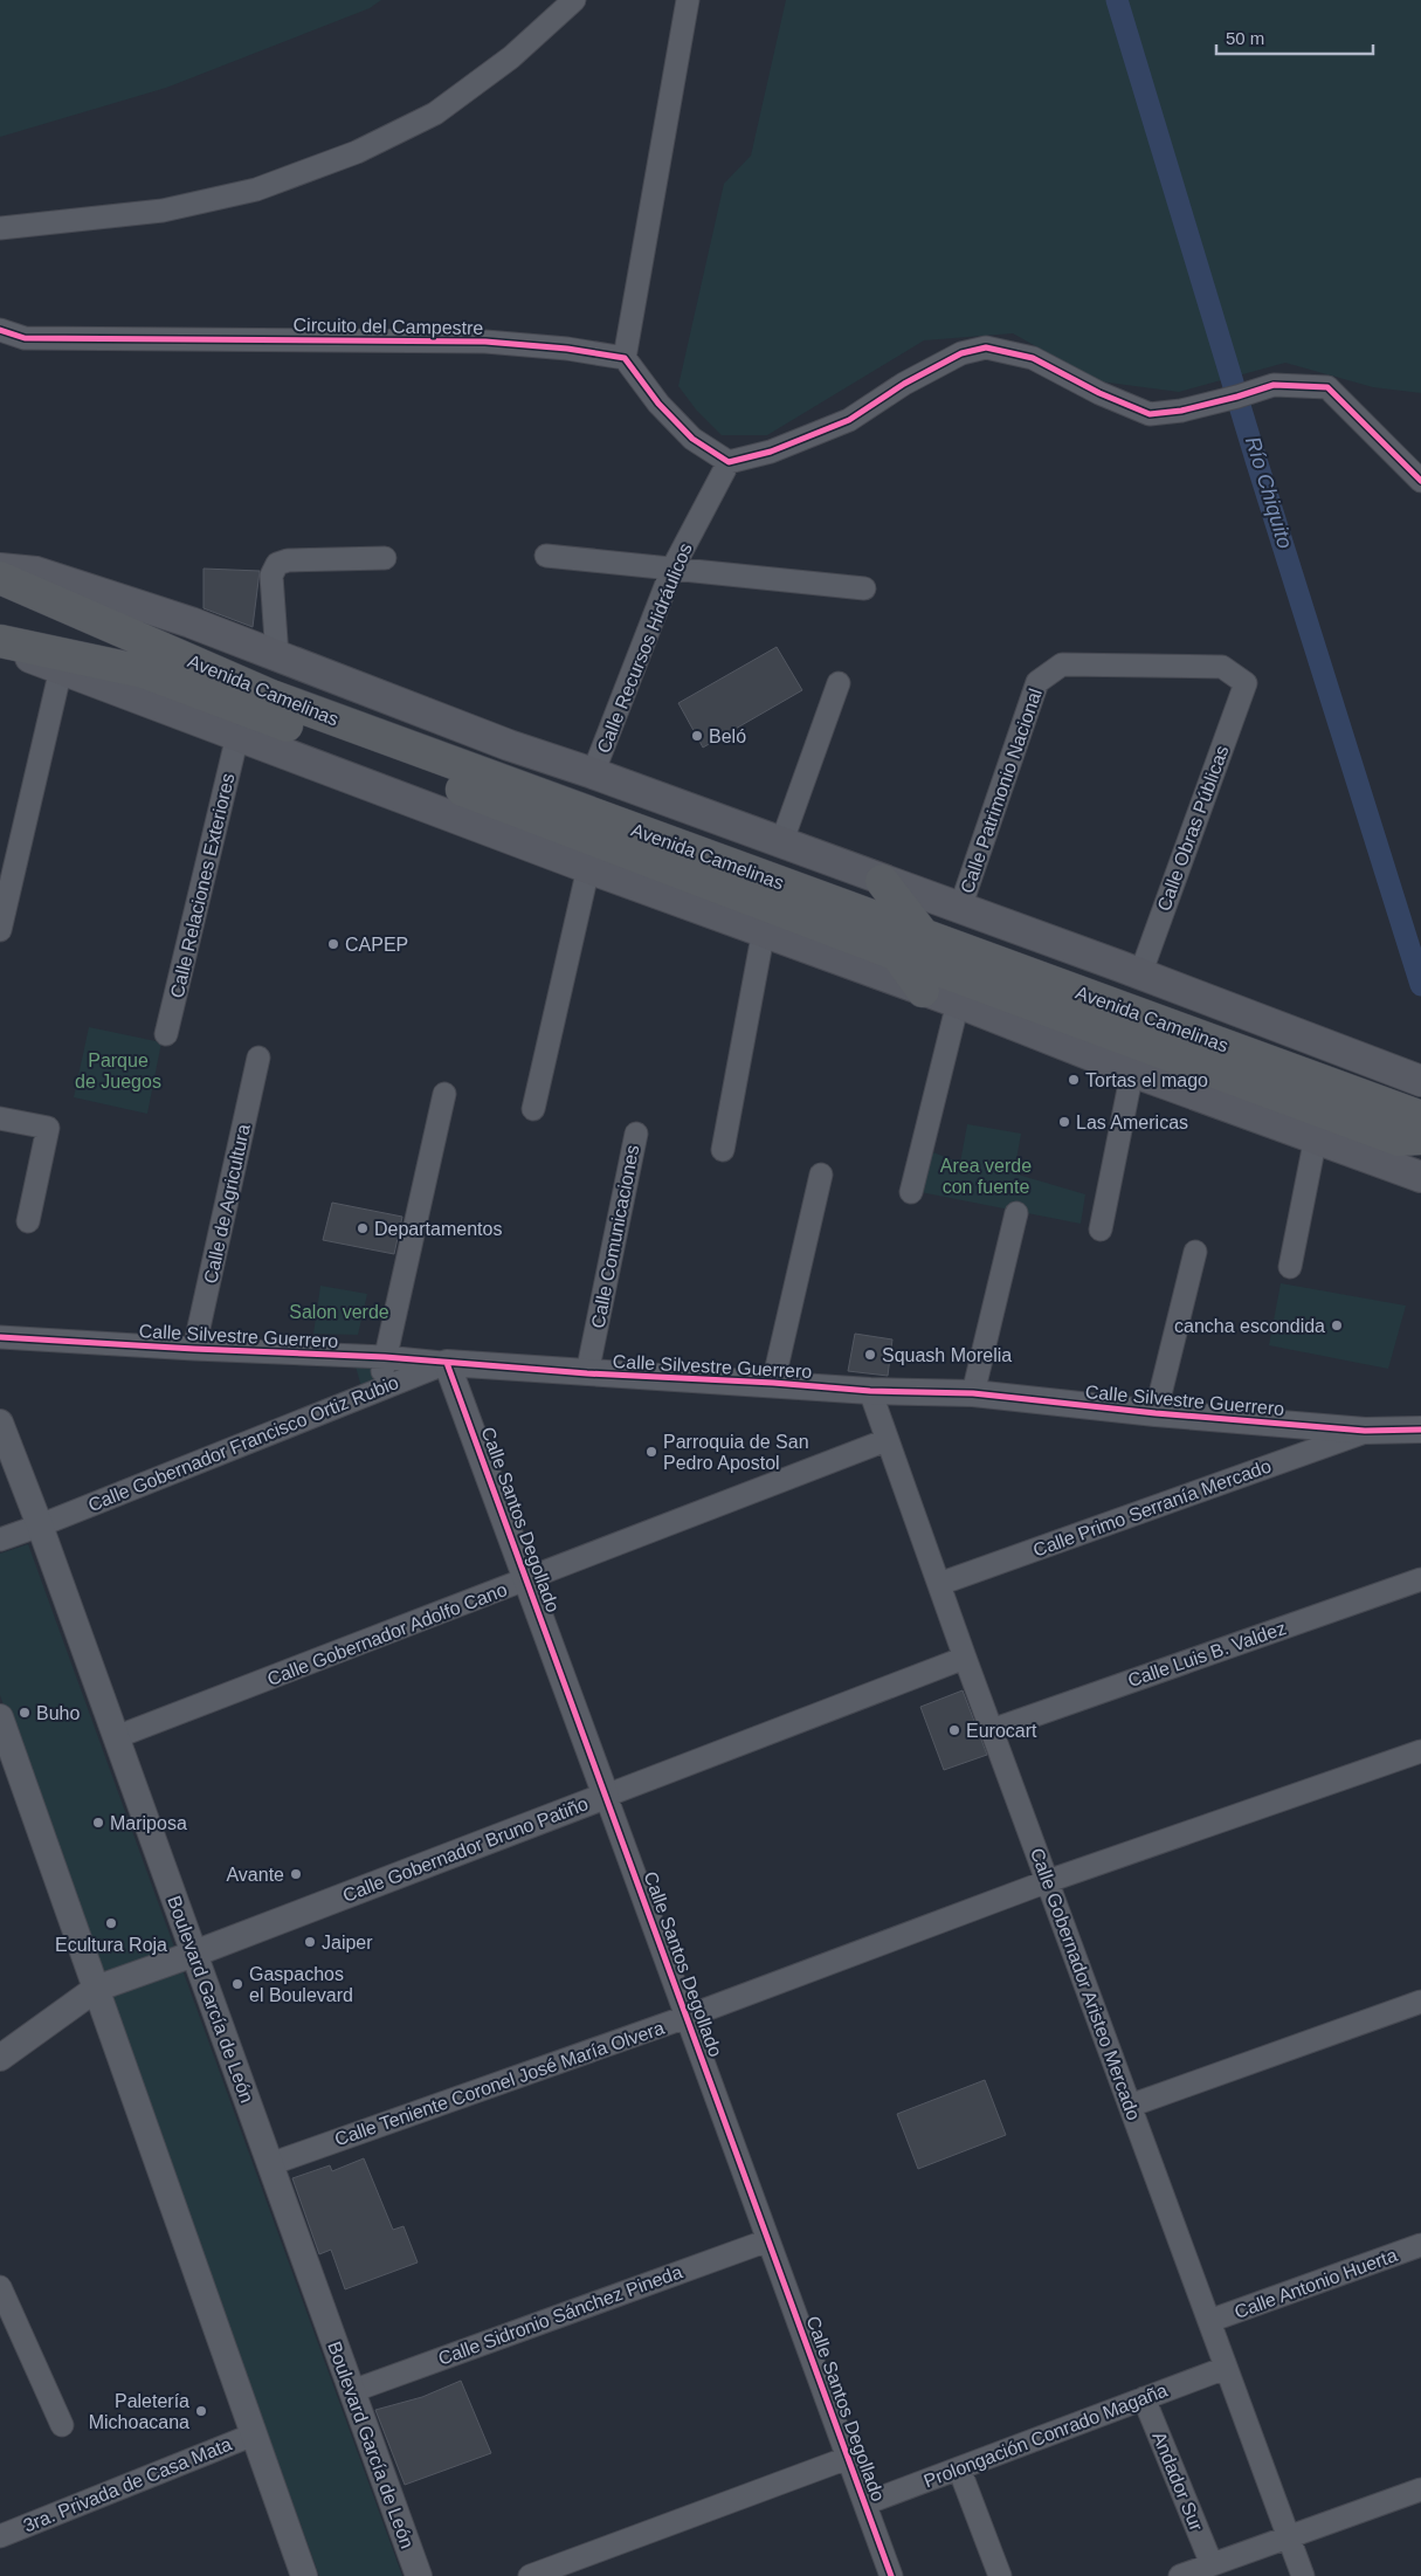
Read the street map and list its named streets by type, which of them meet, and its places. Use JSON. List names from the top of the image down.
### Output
{
  "streets": {
    "highway": ["Avenida Camelinas"],
    "street": [
      "Circuito del Campestre",
      "Calle Recursos Hidráulicos",
      "Calle Patrimonio Nacional",
      "Calle Obras Públicas",
      "Calle Relaciones Exteriores",
      "Calle de Agricultura",
      "Calle Comunicaciones",
      "Calle Silvestre Guerrero",
      "Calle Gobernador Francisco Ortiz Rubio",
      "Calle Primo Serranía Mercado",
      "Calle Santos Degollado",
      "Calle Gobernador Adolfo Cano",
      "Calle Luis B. Valdez",
      "Calle Gobernador Bruno Patiño",
      "Calle Gobernador Aristeo Mercado",
      "Boulevard García de León",
      "Calle Teniente Coronel José María Olvera",
      "Calle Antonio Huerta",
      "Calle Sidronio Sánchez Pineda",
      "Prolongación Conrado Magaña",
      "Andador Sur",
      "3ra. Privada de Casa Mata"
    ]
  },
  "crossings": [
    ["Calle Recursos Hidráulicos", "Avenida Camelinas"],
    ["Avenida Camelinas", "Calle Patrimonio Nacional"],
    ["Avenida Camelinas", "Calle Obras Públicas"],
    ["Calle Patrimonio Nacional", "Calle Obras Públicas"],
    ["Calle de Agricultura", "Calle Silvestre Guerrero"],
    ["Calle Comunicaciones", "Calle Silvestre Guerrero"],
    ["Calle Silvestre Guerrero", "Calle Gobernador Francisco Ortiz Rubio"],
    ["Calle Silvestre Guerrero", "Calle Primo Serranía Mercado"],
    ["Calle Silvestre Guerrero", "Calle Santos Degollado"],
    ["Calle Silvestre Guerrero", "Calle Gobernador Aristeo Mercado"],
    ["Calle Gobernador Francisco Ortiz Rubio", "Calle Santos Degollado"],
    ["Calle Gobernador Francisco Ortiz Rubio", "Boulevard García de León"],
    ["Calle Primo Serranía Mercado", "Calle Gobernador Aristeo Mercado"],
    ["Calle Santos Degollado", "Calle Gobernador Adolfo Cano"],
    ["Calle Santos Degollado", "Calle Gobernador Bruno Patiño"],
    ["Calle Santos Degollado", "Calle Teniente Coronel José María Olvera"],
    ["Calle Santos Degollado", "Calle Sidronio Sánchez Pineda"],
    ["Calle Santos Degollado", "Prolongación Conrado Magaña"],
    ["Calle Gobernador Adolfo Cano", "Calle Gobernador Aristeo Mercado"],
    ["Calle Gobernador Adolfo Cano", "Boulevard García de León"],
    ["Calle Luis B. Valdez", "Calle Gobernador Aristeo Mercado"],
    ["Calle Gobernador Bruno Patiño", "Calle Gobernador Aristeo Mercado"],
    ["Calle Gobernador Bruno Patiño", "Boulevard García de León"],
    ["Calle Gobernador Aristeo Mercado", "Calle Teniente Coronel José María Olvera"],
    ["Calle Gobernador Aristeo Mercado", "Calle Antonio Huerta"],
    ["Calle Gobernador Aristeo Mercado", "Prolongación Conrado Magaña"],
    ["Boulevard García de León", "Calle Teniente Coronel José María Olvera"],
    ["Boulevard García de León", "Calle Sidronio Sánchez Pineda"],
    ["Prolongación Conrado Magaña", "Andador Sur"]
  ],
  "water": ["Río Chiquito"],
  "parks": ["Parque de Juegos", "Area verde con fuente", "Salon verde"],
  "places": [
    "Beló",
    "CAPEP",
    "Tortas el mago",
    "Las Americas",
    "Departamentos",
    "cancha escondida",
    "Squash Morelia",
    "Parroquia de San Pedro Apostol",
    "Buho",
    "Eurocart",
    "Mariposa",
    "Avante",
    "Ecultura Roja",
    "Jaiper",
    "Gaspachos el Boulevard",
    "Paletería Michoacana"
  ],
  "scale_bar": "50 m"
}
